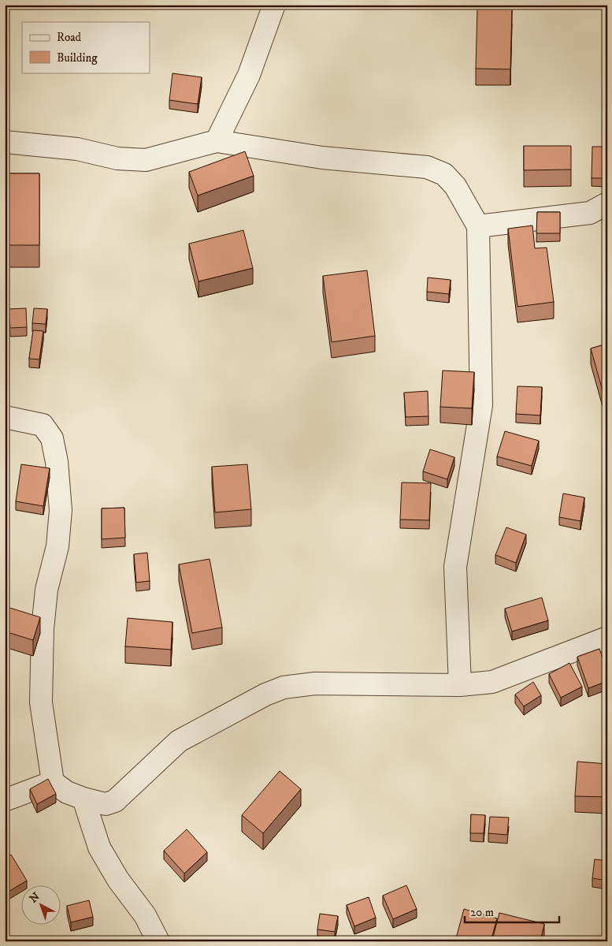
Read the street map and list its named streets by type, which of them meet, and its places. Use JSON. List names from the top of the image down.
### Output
{
  "legend": ["Road", "Building"],
  "scale_bar": "20 m",
  "north": "top left"
}
